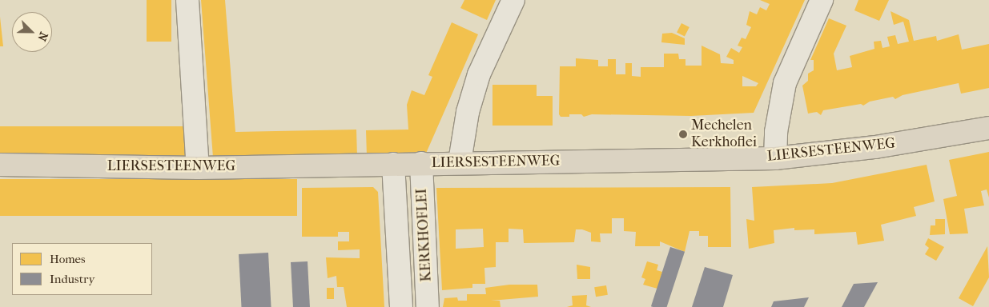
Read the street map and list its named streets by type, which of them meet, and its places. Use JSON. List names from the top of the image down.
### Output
{
  "streets": {
    "main road": ["LIERSESTEENWEG"],
    "street": ["KERKHOFLEI"]
  },
  "crossings": [
    ["LIERSESTEENWEG", "KERKHOFLEI"]
  ],
  "places": ["Mechelen Kerkhoflei"],
  "legend": ["Homes", "Industry"],
  "north": "bottom right"
}
